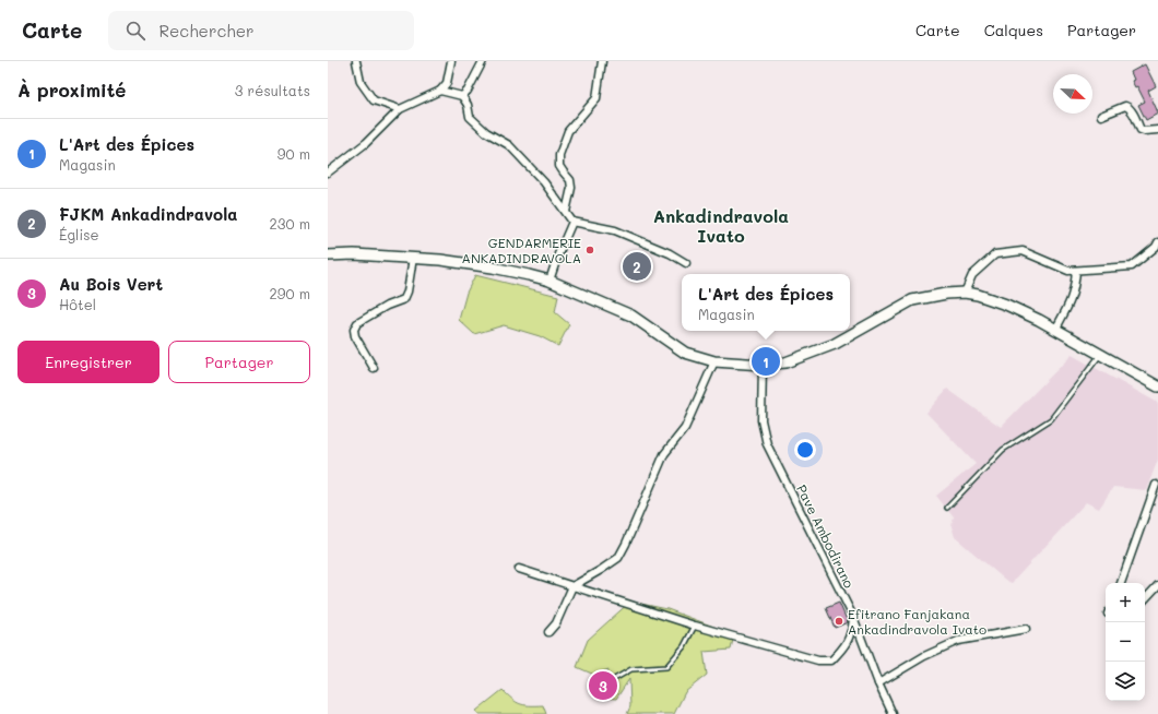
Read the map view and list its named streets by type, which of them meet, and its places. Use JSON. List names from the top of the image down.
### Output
{
  "streets": {
    "street": ["Pave Ambodirano"]
  },
  "districts": ["Ankadindravola Ivato"],
  "places": ["GENDARMERIE ANKADINDRAVOLA", "Efitrano Fanjakana Ankadindravola Ivato"],
  "north": "bottom right",
  "page": {
    "header": "Carte",
    "search": "Rechercher",
    "nav": ["Carte", "Calques", "Partager"],
    "heading": ["À proximité", "3 résultats"],
    "list": [
      {
        "mark": "1",
        "name": "L'Art des Épices",
        "note": "Magasin",
        "value": "90 m"
      },
      {
        "mark": "2",
        "name": "FJKM Ankadindravola",
        "note": "Église",
        "value": "230 m"
      },
      {
        "mark": "3",
        "name": "Au Bois Vert",
        "note": "Hôtel",
        "value": "290 m"
      }
    ],
    "pins": ["2", "1", "3"],
    "popup": ["L'Art des Épices", "Magasin"],
    "buttons": ["Enregistrer", "Partager"],
    "map_buttons": ["+", "−"]
  }
}
